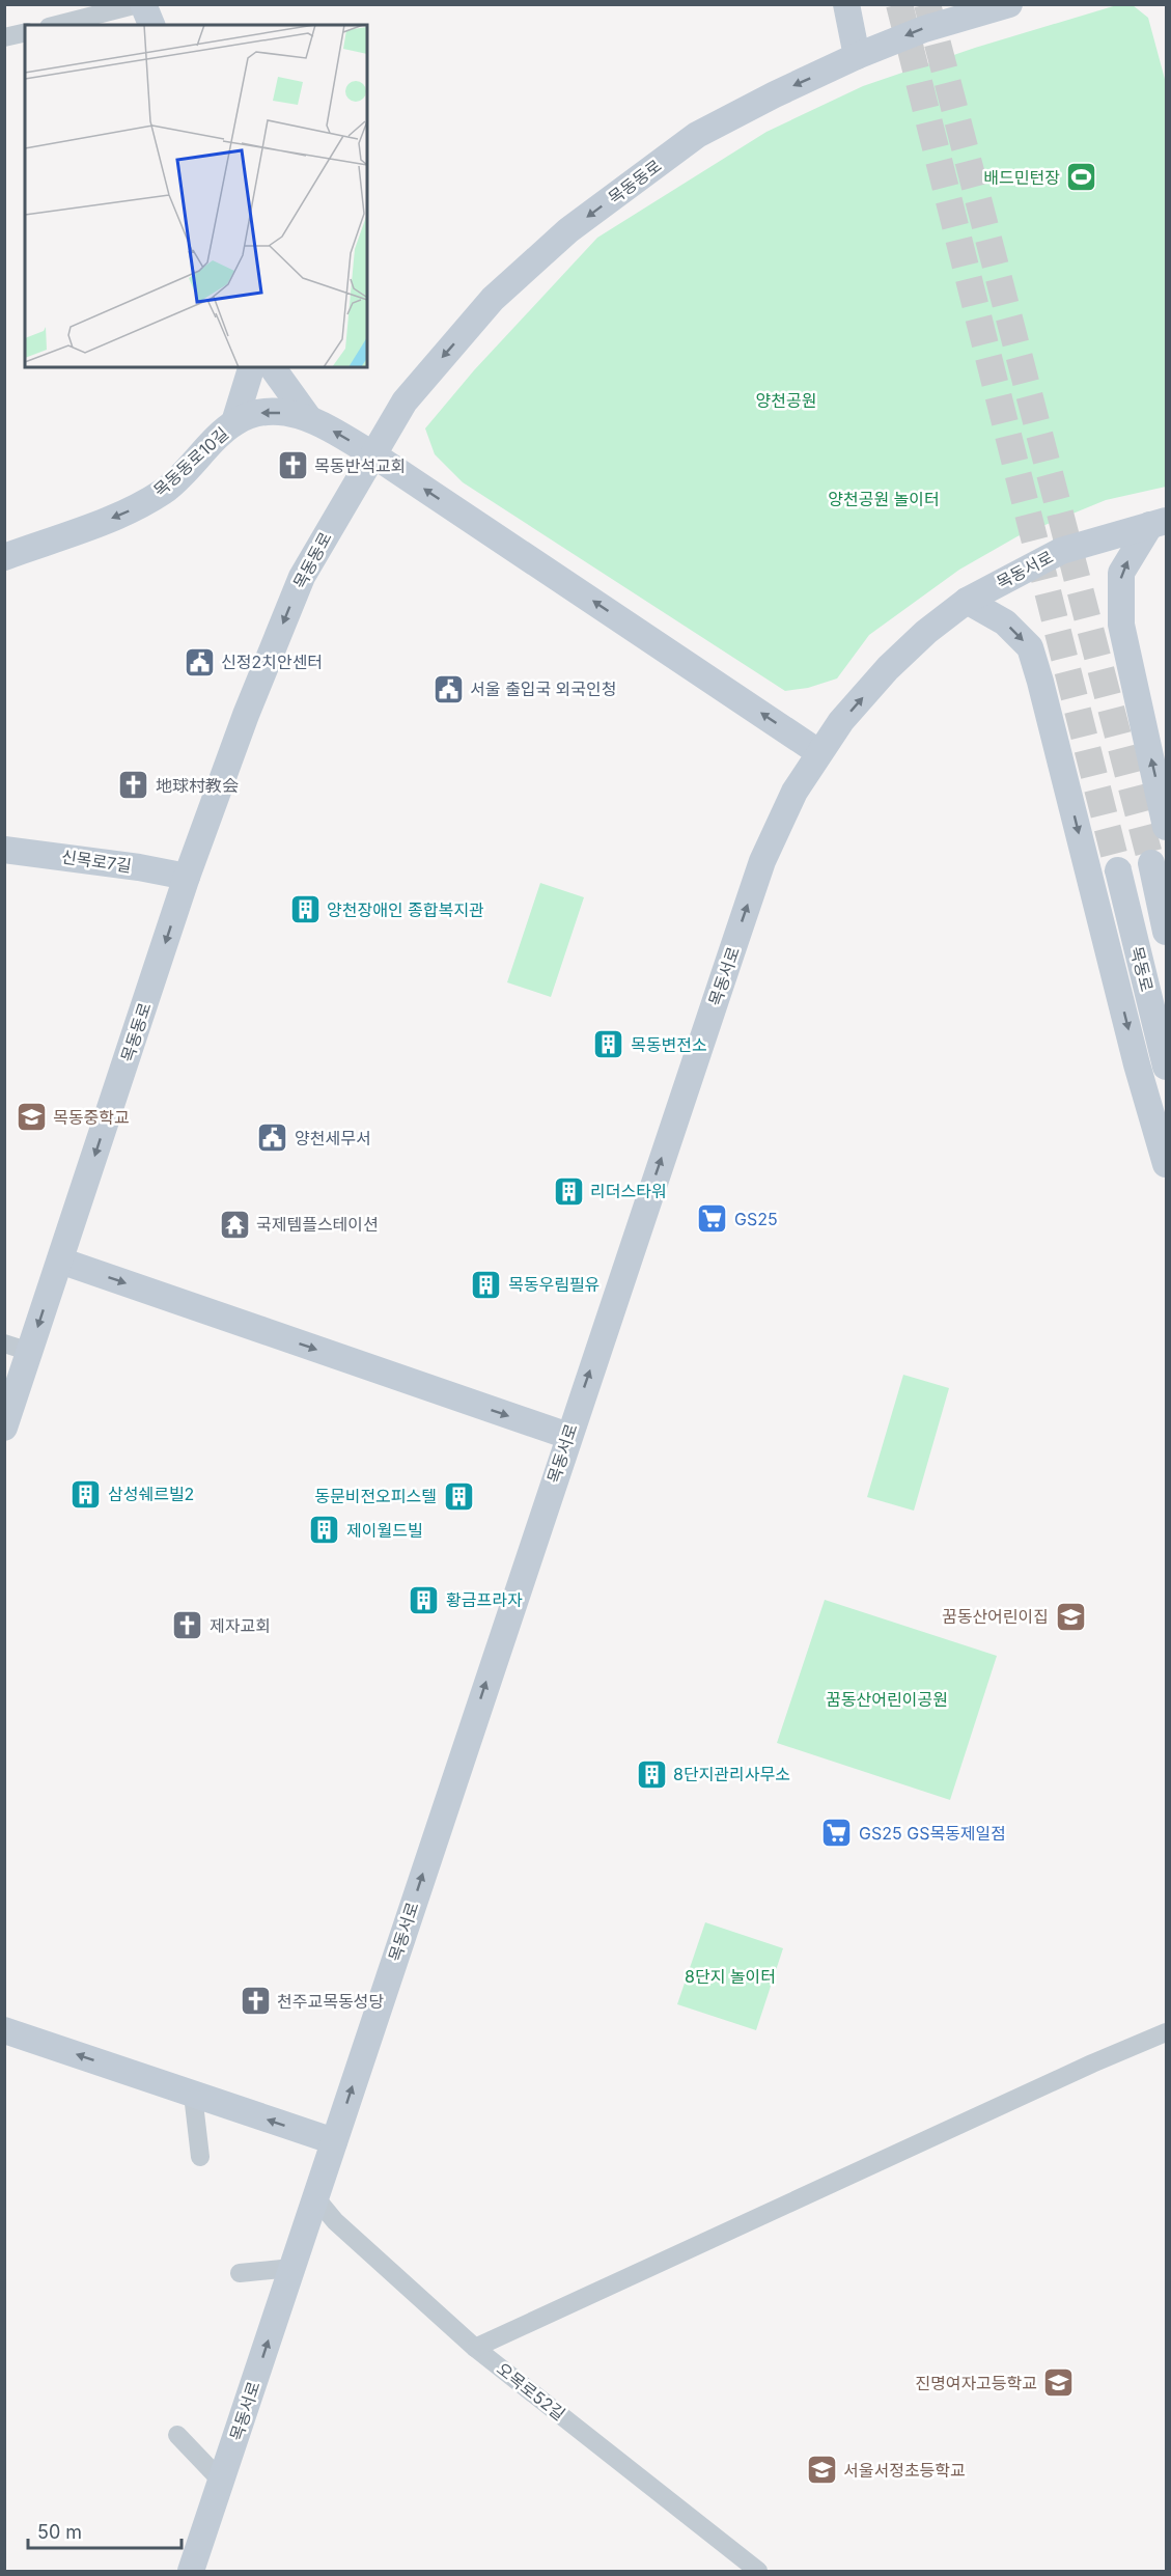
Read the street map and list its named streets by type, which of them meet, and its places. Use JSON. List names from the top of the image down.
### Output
{
  "streets": {
    "main road": [
      "목동동로",
      "목동동로10길",
      "목동서로",
      "신목로7길",
      "목동로"
    ],
    "street": ["오목로52길"]
  },
  "crossings": [
    ["목동동로", "목동동로10길"],
    ["목동동로", "신목로7길"],
    ["목동동로10길", "목동서로"],
    ["목동서로", "오목로52길"]
  ],
  "one_way": ["목동동로", "목동동로10길", "목동서로"],
  "parks": [
    "양천공원",
    "양천공원 놀이터",
    "꿈동산어린이공원",
    "8단지 놀이터"
  ],
  "places": {
    "sports": ["배드민턴장"],
    "church": [
      "목동반석교회",
      "地球村教会",
      "제자교회",
      "천주교목동성당"
    ],
    "public building": ["신정2치안센터", "서울 출입국 외국인청", "양천세무서"],
    "building": [
      "양천장애인 종합복지관",
      "목동변전소",
      "리더스타워",
      "목동우림필유",
      "삼성쉐르빌2",
      "동문비전오피스텔",
      "제이월드빌",
      "황금프라자",
      "8단지관리사무소"
    ],
    "school or university": [
      "목동중학교",
      "꿈동산어린이집",
      "진명여자고등학교",
      "서울서정초등학교"
    ],
    "supermarket": ["GS25", "GS25 GS목동제일점"],
    "temple": ["국제템플스테이션"]
  },
  "scale_bar": "50 m"
}
